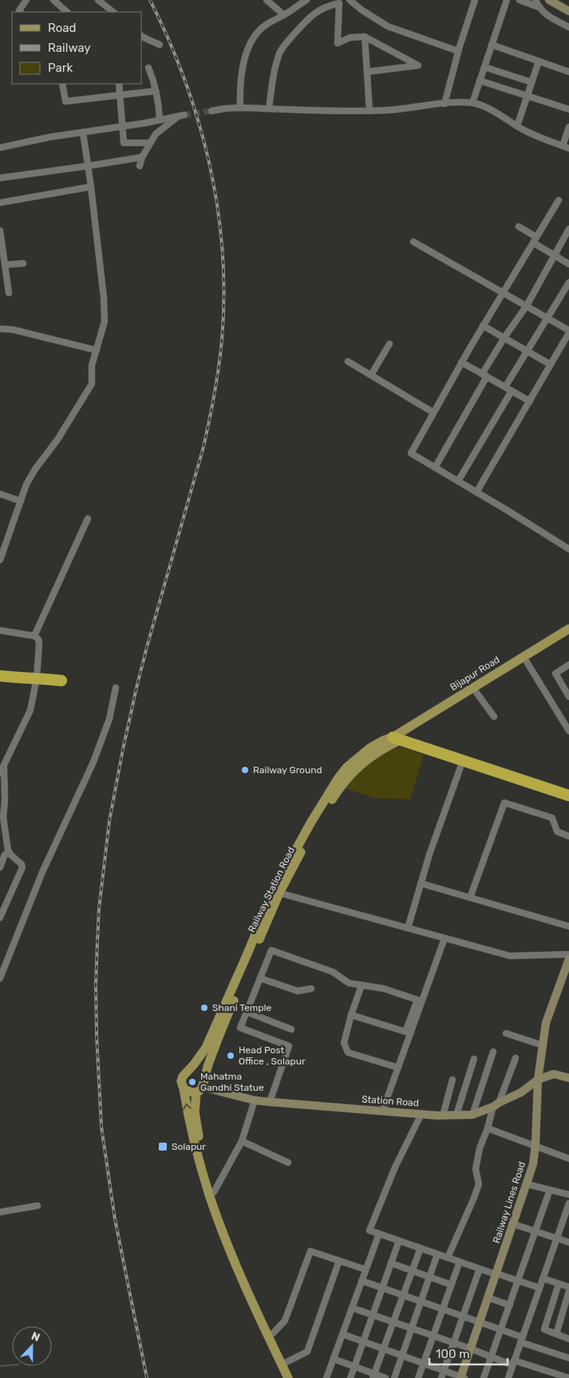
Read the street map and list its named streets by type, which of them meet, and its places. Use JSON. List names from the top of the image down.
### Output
{
  "streets": {
    "main road": ["Bijapur Road", "Railway Station Road"],
    "street": ["Station Road", "Railway Lines Road"]
  },
  "crossings": [
    ["Bijapur Road", "Railway Station Road"],
    ["Railway Station Road", "Station Road"],
    ["Station Road", "Railway Lines Road"]
  ],
  "places": {
    "other": [
      "Railway Ground",
      "Shani Temple",
      "Head Post Office , Solapur",
      "Mahatma Gandhi Statue"
    ],
    "transit": ["Solapur"]
  },
  "legend": ["Road", "Railway", "Park"],
  "scale_bar": "100 m",
  "north": "top"
}
